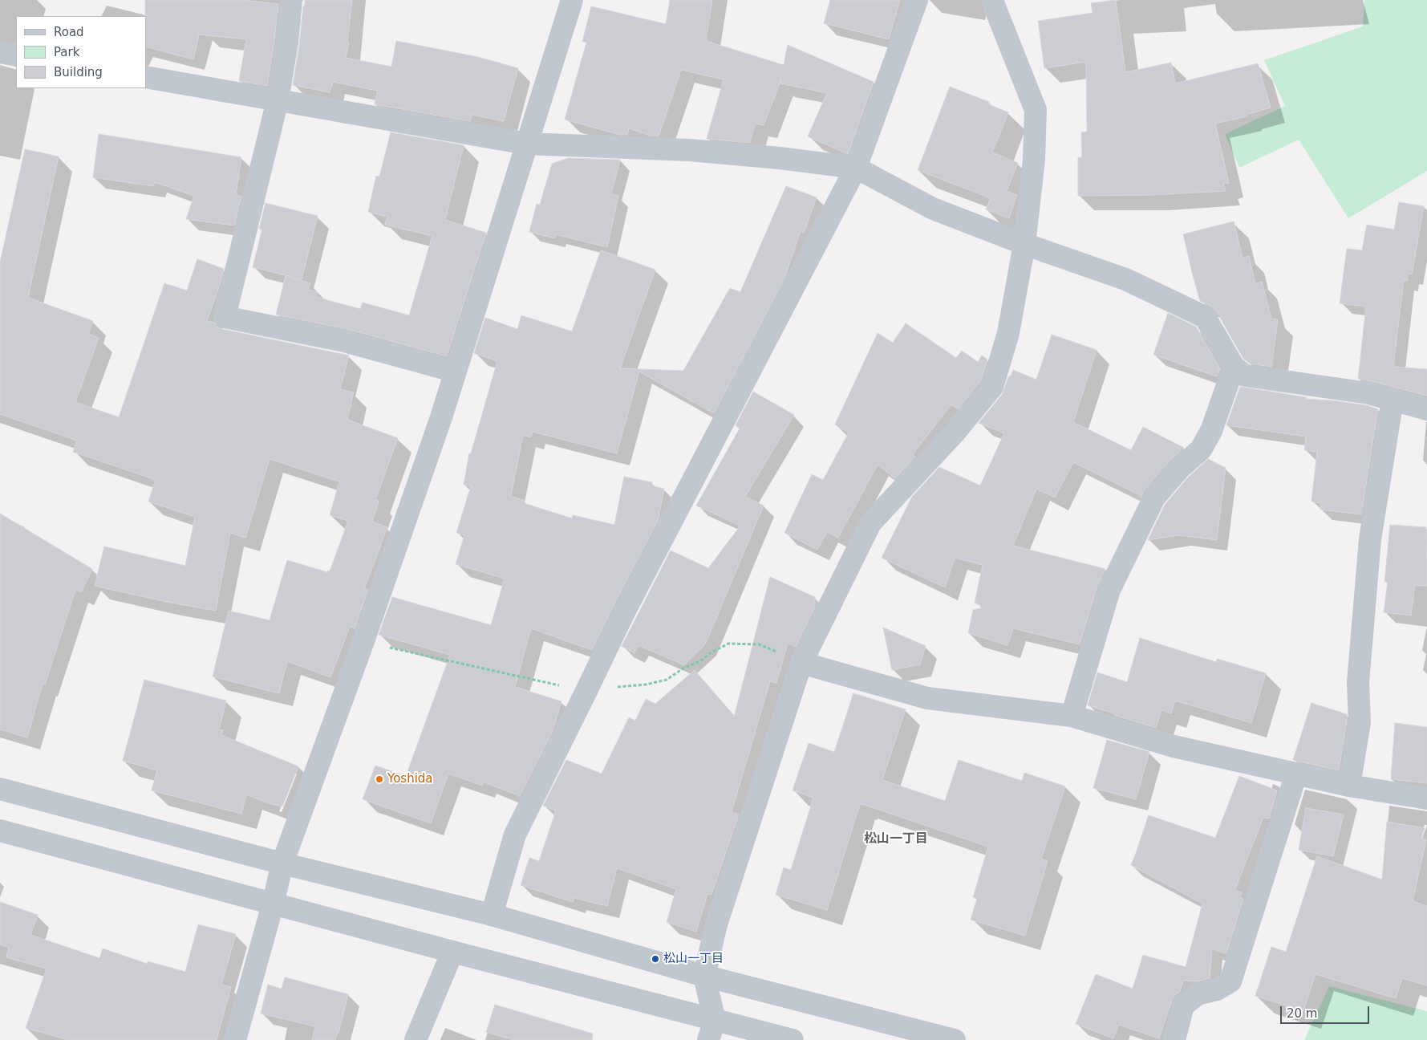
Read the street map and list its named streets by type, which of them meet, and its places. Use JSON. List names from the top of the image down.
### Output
{
  "districts": ["松山一丁目"],
  "places": ["Yoshida", "松山一丁目"],
  "legend": ["Road", "Park", "Building"],
  "scale_bar": "20 m"
}
